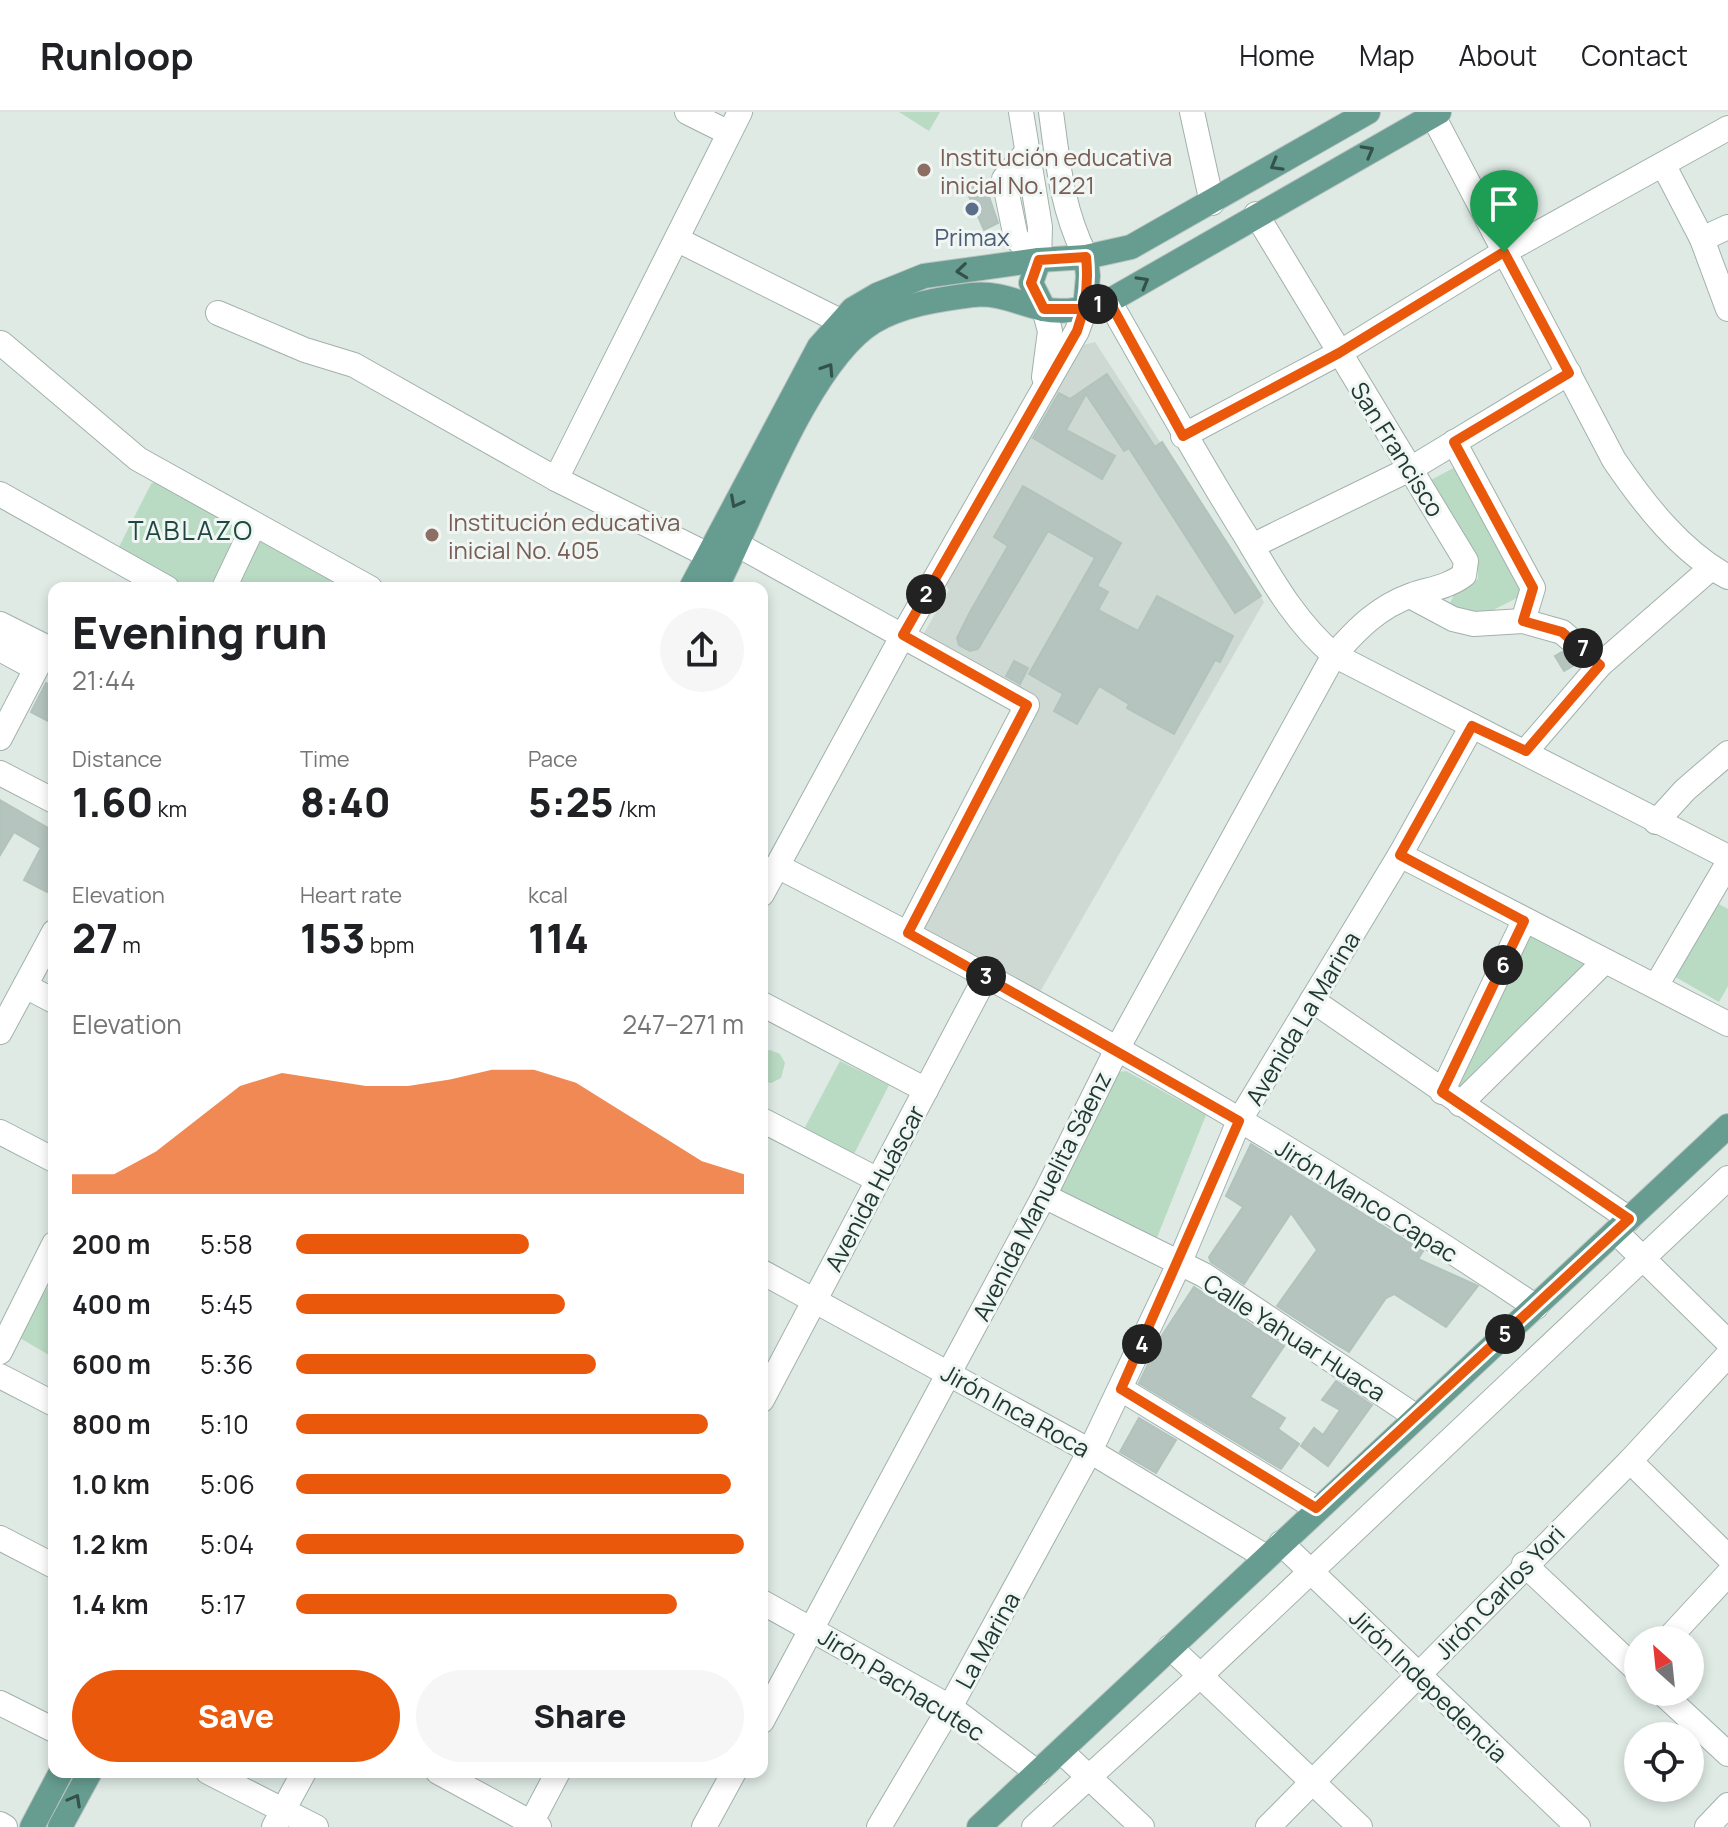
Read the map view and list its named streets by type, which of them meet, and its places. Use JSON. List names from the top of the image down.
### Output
{
  "streets": {
    "street": [
      "San Francisco",
      "Avenida La Marina",
      "Avenida Huáscar",
      "Avenida Manuelita Sáenz",
      "Jirón Manco Capac",
      "Calle Yahuar Huaca",
      "Jirón Inca Roca",
      "Jirón Carlos Yori",
      "La Marina",
      "Jirón Pachacutec",
      "Jirón Indepedencia"
    ]
  },
  "crossings": [
    ["San Francisco", "Avenida Manuelita Sáenz"],
    ["Avenida La Marina", "Jirón Manco Capac"],
    ["Avenida La Marina", "Calle Yahuar Huaca"],
    ["Avenida La Marina", "Jirón Inca Roca"],
    ["Avenida La Marina", "La Marina"],
    ["Avenida Huáscar", "Jirón Manco Capac"],
    ["Avenida Huáscar", "Jirón Inca Roca"],
    ["Avenida Manuelita Sáenz", "Jirón Manco Capac"],
    ["Avenida Manuelita Sáenz", "Calle Yahuar Huaca"],
    ["Avenida Manuelita Sáenz", "Jirón Inca Roca"],
    ["Avenida Manuelita Sáenz", "Jirón Pachacutec"],
    ["Jirón Inca Roca", "La Marina"],
    ["Jirón Inca Roca", "Jirón Indepedencia"],
    ["Jirón Carlos Yori", "Jirón Indepedencia"],
    ["La Marina", "Jirón Pachacutec"]
  ],
  "districts": ["TABLAZO"],
  "places": ["Institución educativa inicial No. 1221", "Primax", "Institución educativa inicial No. 405"],
  "north": "top left",
  "page": {
    "header": "Runloop",
    "nav": [
      "Home",
      "Map",
      "About",
      "Contact"
    ],
    "pins": [
      "1",
      "2",
      "7",
      "6",
      "3",
      "5",
      "4"
    ],
    "heading": ["Evening run", "21:44"],
    "stats": [
      ["Distance", "1.60 km"],
      ["Time", "8:40"],
      ["Pace", "5:25 /km"],
      ["Elevation", "27 m"],
      ["Heart rate", "153 bpm"],
      ["kcal", "114"]
    ],
    "chart": ["Elevation", "247–271 m"],
    "list": [
      {
        "name": "200 m",
        "note": "5:58"
      },
      {
        "name": "400 m",
        "note": "5:45"
      },
      {
        "name": "600 m",
        "note": "5:36"
      },
      {
        "name": "800 m",
        "note": "5:10"
      },
      {
        "name": "1.0 km",
        "note": "5:06"
      },
      {
        "name": "1.2 km",
        "note": "5:04"
      },
      {
        "name": "1.4 km",
        "note": "5:17"
      }
    ],
    "buttons": ["Save", "Share"]
  }
}
